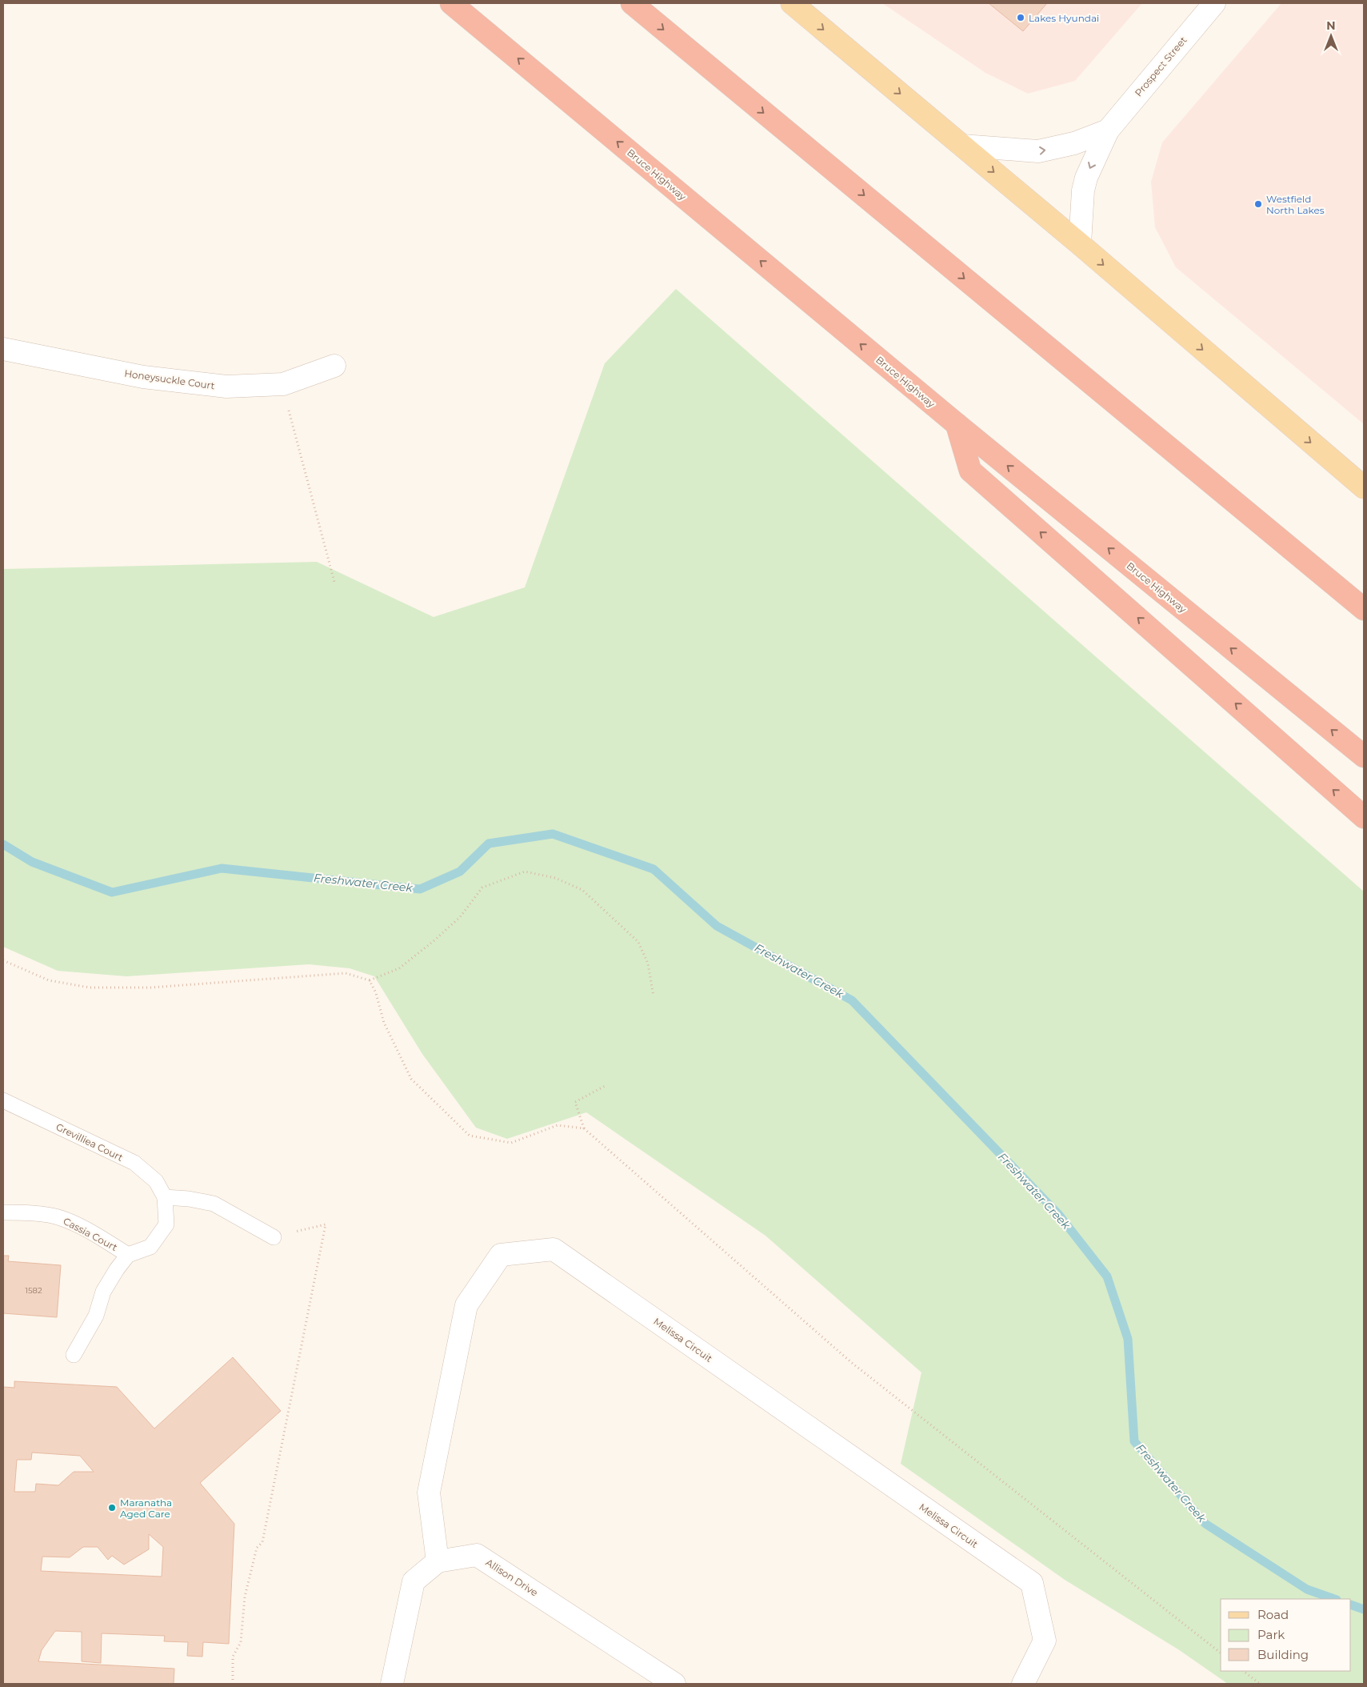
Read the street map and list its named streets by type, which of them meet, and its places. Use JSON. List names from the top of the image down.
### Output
{
  "streets": {
    "highway": ["Bruce Highway"],
    "street": [
      "Prospect Street",
      "Honeysuckle Court",
      "Melissa Circuit",
      "Allison Drive"
    ],
    "lane": ["Grevilliea Court", "Cassia Court"]
  },
  "crossings": [
    ["Grevilliea Court", "Cassia Court"],
    ["Melissa Circuit", "Allison Drive"]
  ],
  "water": ["Freshwater Creek"],
  "places": ["Lakes Hyundai", "Westfield North Lakes", "Maranatha Aged Care"],
  "house_numbers": ["1582"],
  "legend": ["Road", "Park", "Building"],
  "north": "top"
}
